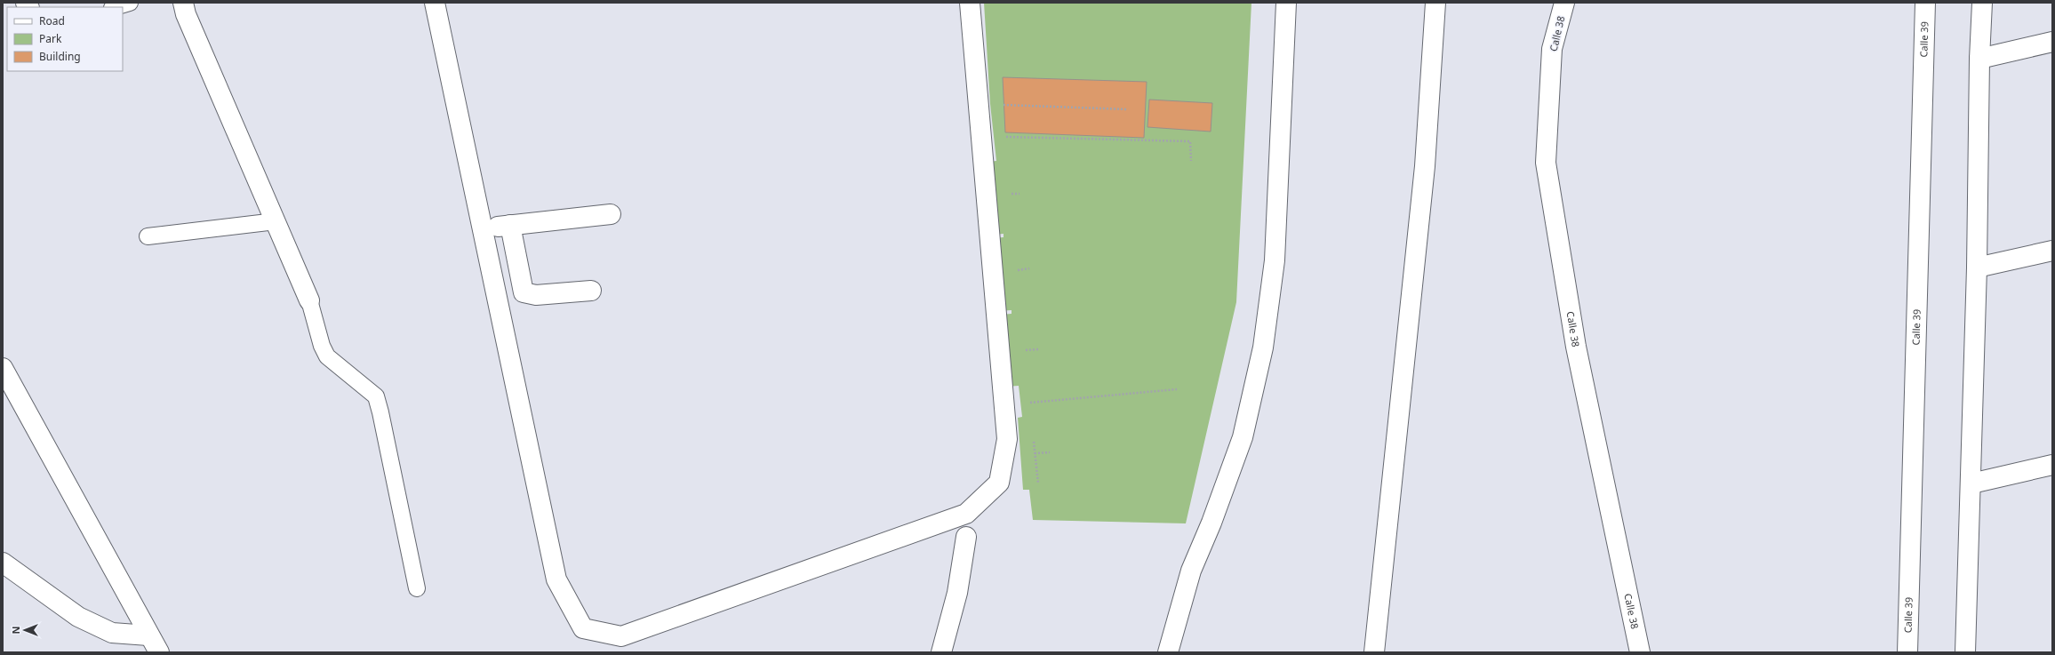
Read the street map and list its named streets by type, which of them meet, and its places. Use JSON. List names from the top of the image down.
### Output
{
  "streets": {
    "street": ["Calle 38", "Calle 39"]
  },
  "legend": ["Road", "Park", "Building"],
  "north": "left"
}
